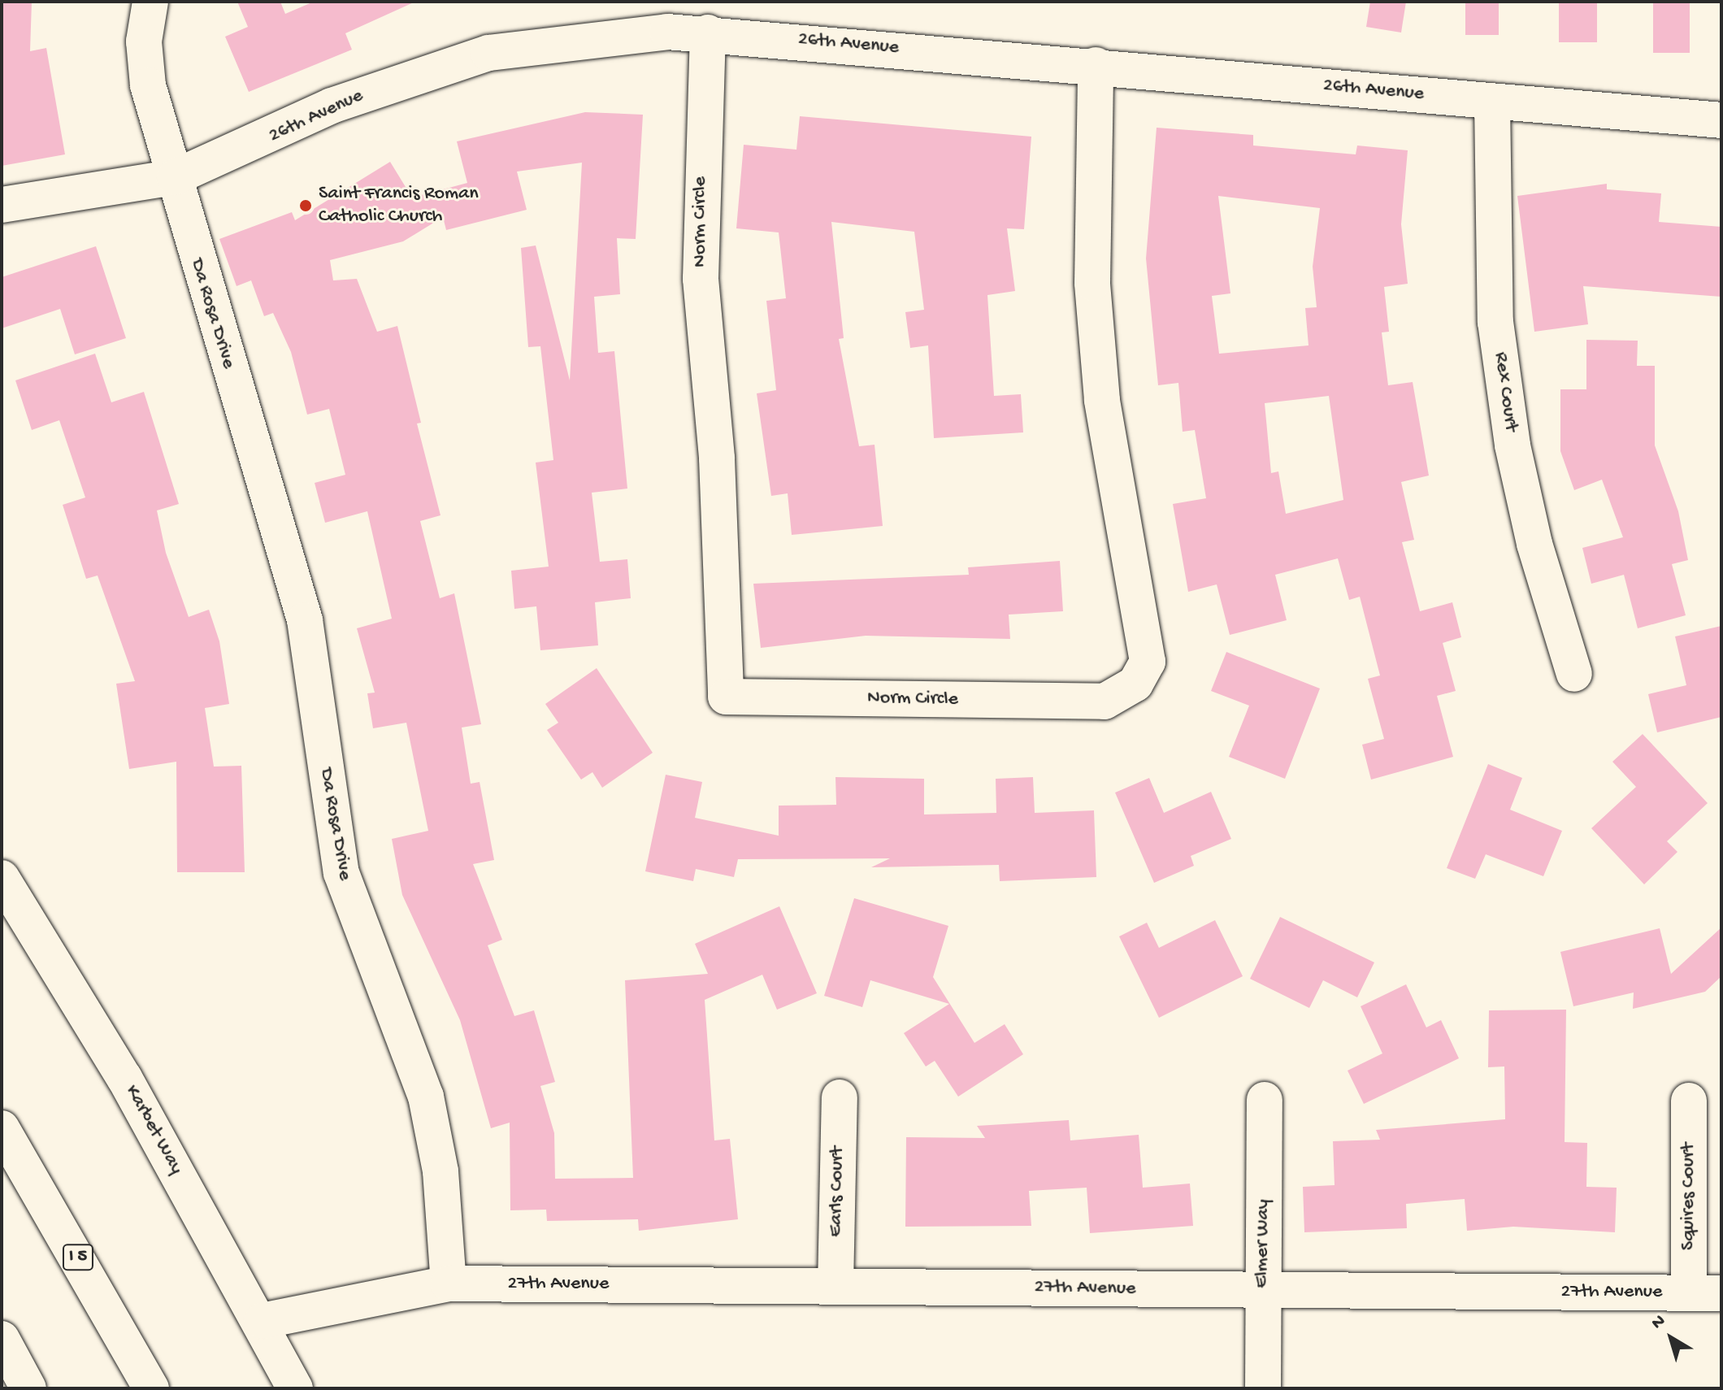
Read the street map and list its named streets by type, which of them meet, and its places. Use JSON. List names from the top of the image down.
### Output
{
  "streets": {
    "main road": [
      "26th Avenue",
      "Norm Circle",
      "Da Rosa Drive",
      "Rex Court",
      "Karbet Way",
      "Earls Court",
      "Squires Court",
      "Elmer Way",
      "I 5",
      "27th Avenue"
    ]
  },
  "crossings": [
    ["26th Avenue", "Norm Circle"],
    ["26th Avenue", "Da Rosa Drive"],
    ["26th Avenue", "Rex Court"],
    ["Da Rosa Drive", "27th Avenue"],
    ["Earls Court", "27th Avenue"],
    ["Squires Court", "27th Avenue"],
    ["Elmer Way", "27th Avenue"]
  ],
  "places": ["Saint Francis Roman Catholic Church"],
  "north": "top left"
}
